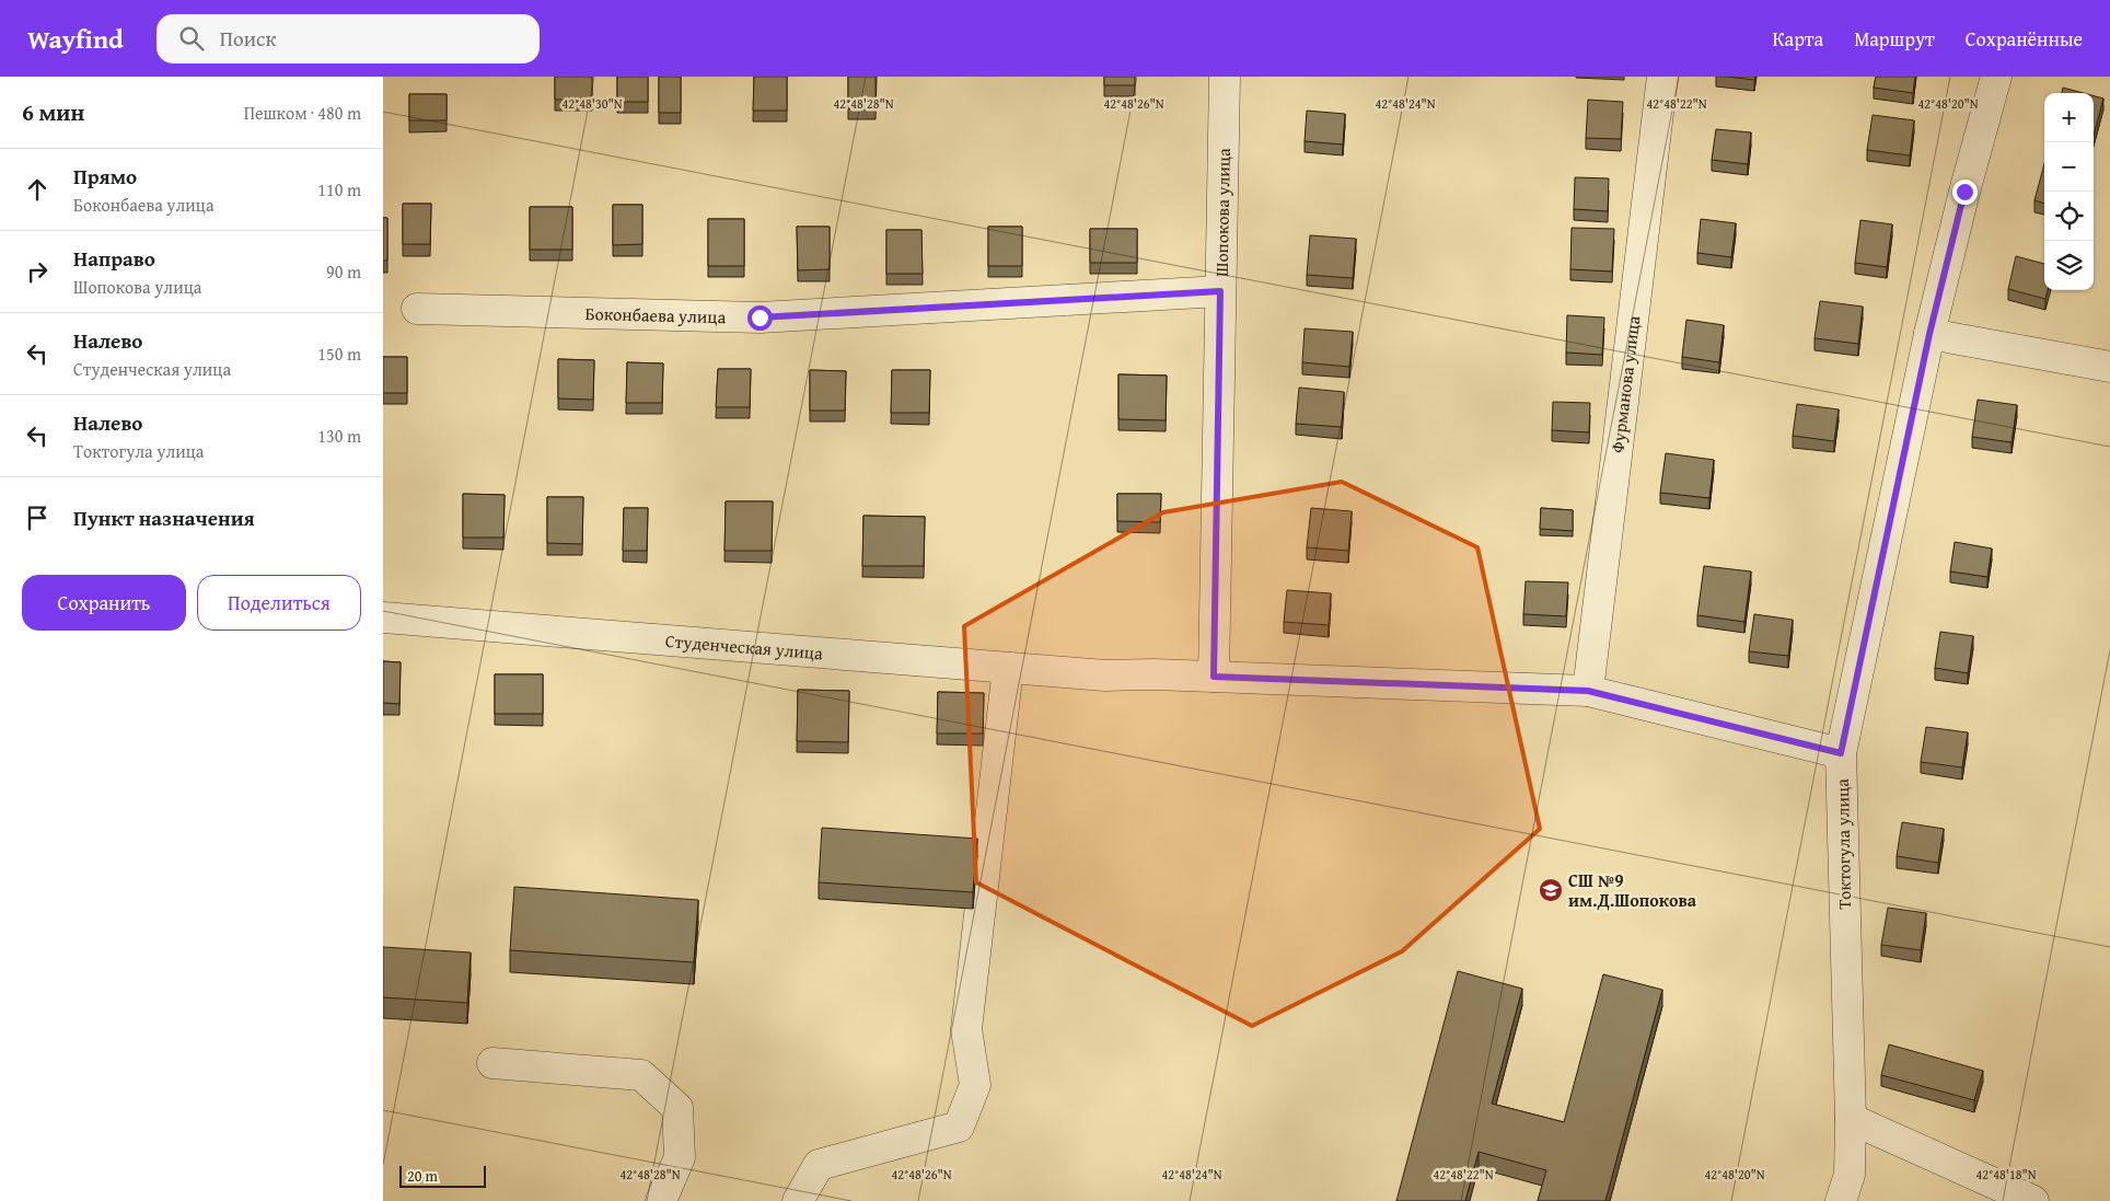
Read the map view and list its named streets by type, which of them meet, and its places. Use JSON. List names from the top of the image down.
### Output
{
  "streets": {
    "street": [
      "Шопокова улица",
      "Боконбаева улица",
      "Фурманова улица",
      "Студенческая улица",
      "Токтогула улица"
    ]
  },
  "crossings": [
    ["Шопокова улица", "Боконбаева улица"],
    ["Шопокова улица", "Студенческая улица"]
  ],
  "places": {
    "school or university": ["СШ №9 им.Д.Шопокова"]
  },
  "scale_bar": "20 m",
  "page": {
    "header": "Wayfind",
    "search": "Поиск",
    "nav": ["Карта", "Маршрут", "Сохранённые"],
    "heading": ["6 мин", "Пешком · 480 m"],
    "map_buttons": ["+", "−"],
    "list": [
      ["Прямо", "Боконбаева улица", "110 m"],
      ["Направо", "Шопокова улица", "90 m"],
      ["Налево", "Студенческая улица", "150 m"],
      ["Налево", "Токтогула улица", "130 m"],
      "Пункт назначения"
    ],
    "buttons": ["Сохранить", "Поделиться"],
    "scale": "20 m"
  },
  "coordinates": [
    "42°48'30\"N",
    "42°48'28\"N",
    "42°48'26\"N",
    "42°48'24\"N",
    "42°48'22\"N",
    "42°48'20\"N",
    "42°48'18\"N"
  ]
}
